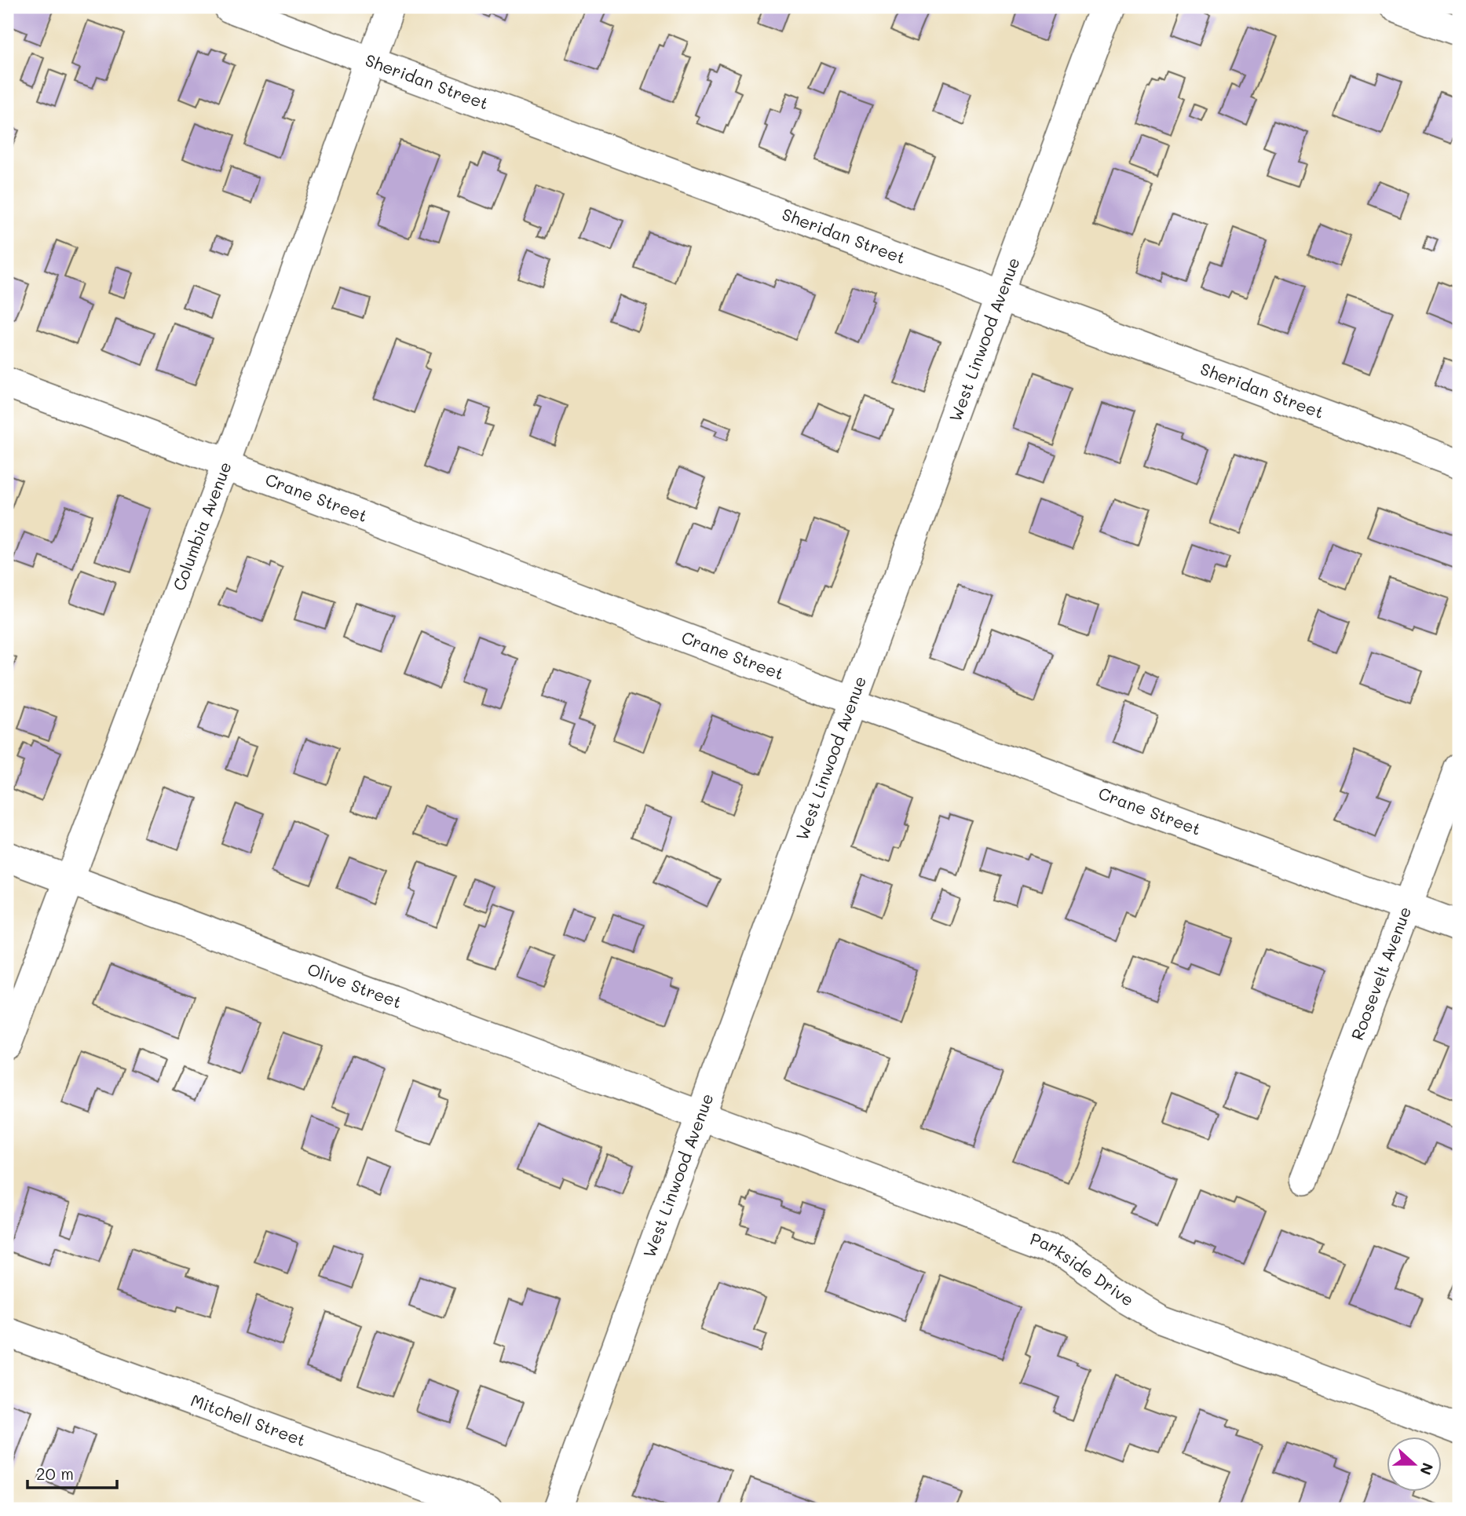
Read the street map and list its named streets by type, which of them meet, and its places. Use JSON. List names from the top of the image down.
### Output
{
  "streets": {
    "street": [
      "Sheridan Street",
      "West Linwood Avenue",
      "Crane Street",
      "Columbia Avenue",
      "Roosevelt Avenue",
      "Olive Street",
      "Parkside Drive",
      "Mitchell Street"
    ]
  },
  "crossings": [
    ["Sheridan Street", "West Linwood Avenue"],
    ["Sheridan Street", "Columbia Avenue"],
    ["West Linwood Avenue", "Crane Street"],
    ["West Linwood Avenue", "Olive Street"],
    ["West Linwood Avenue", "Parkside Drive"],
    ["Crane Street", "Columbia Avenue"],
    ["Crane Street", "Roosevelt Avenue"],
    ["Columbia Avenue", "Olive Street"],
    ["Olive Street", "Parkside Drive"]
  ],
  "scale_bar": "20 m",
  "north": "right"
}
